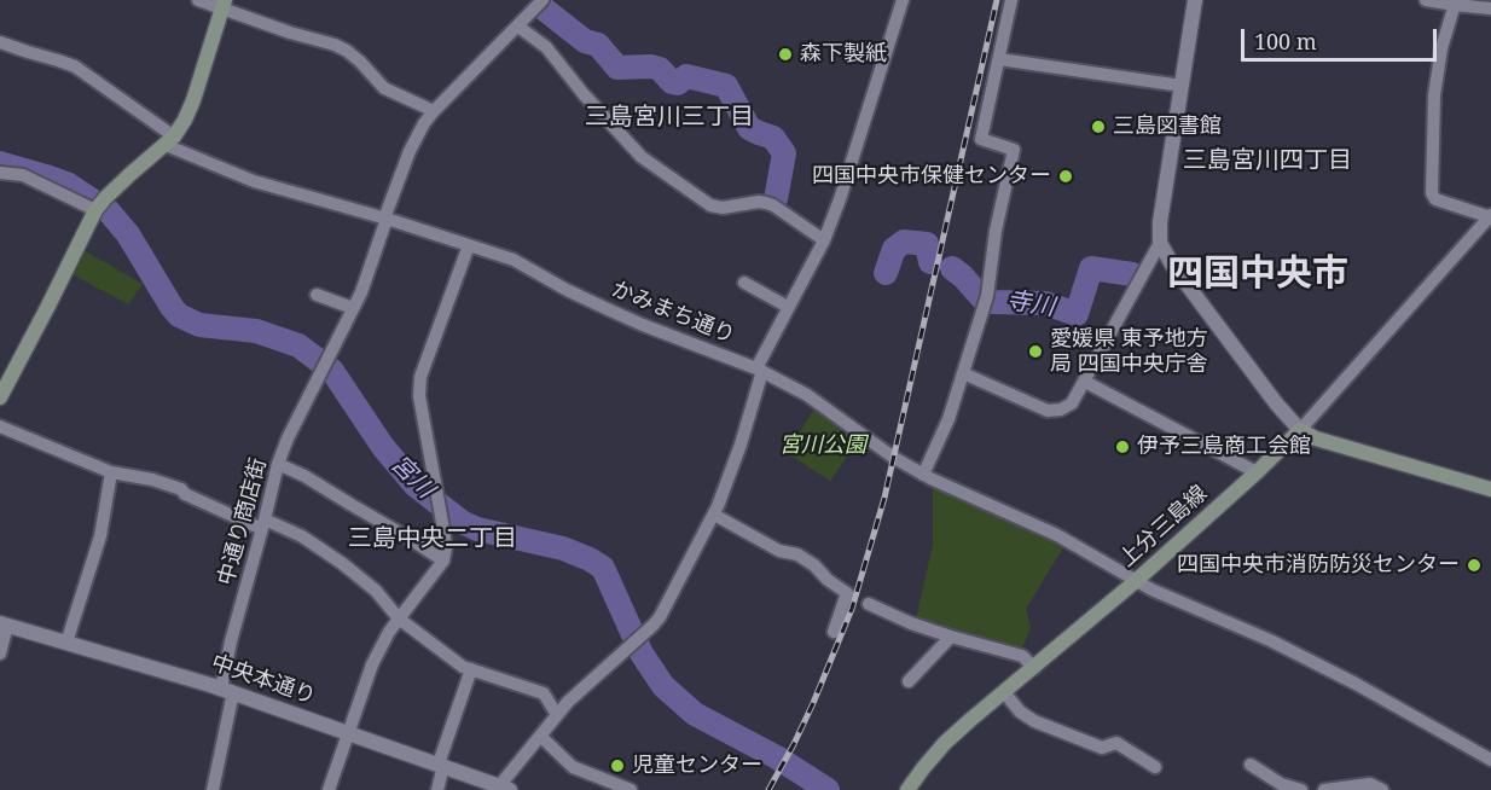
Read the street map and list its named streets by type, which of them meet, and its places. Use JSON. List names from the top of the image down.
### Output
{
  "streets": {
    "main road": ["上分三島線"],
    "street": ["かみまち通り", "中通り商店街", "中央本通り"]
  },
  "crossings": [
    ["かみまち通り", "中通り商店街"],
    ["かみまち通り", "上分三島線"],
    ["中通り商店街", "中央本通り"]
  ],
  "districts": [
    "三島宮川三丁目",
    "三島宮川四丁目",
    "四国中央市",
    "三島中央二丁目"
  ],
  "water": ["寺川", "宮川"],
  "parks": ["宮川公園"],
  "places": [
    "森下製紙",
    "三島図書館",
    "四国中央市保健センター",
    "愛媛県 東予地方 局 四国中央庁舎",
    "伊予三島商工会館",
    "四国中央市消防防災センター",
    "児童センター"
  ],
  "scale_bar": "100 m"
}
